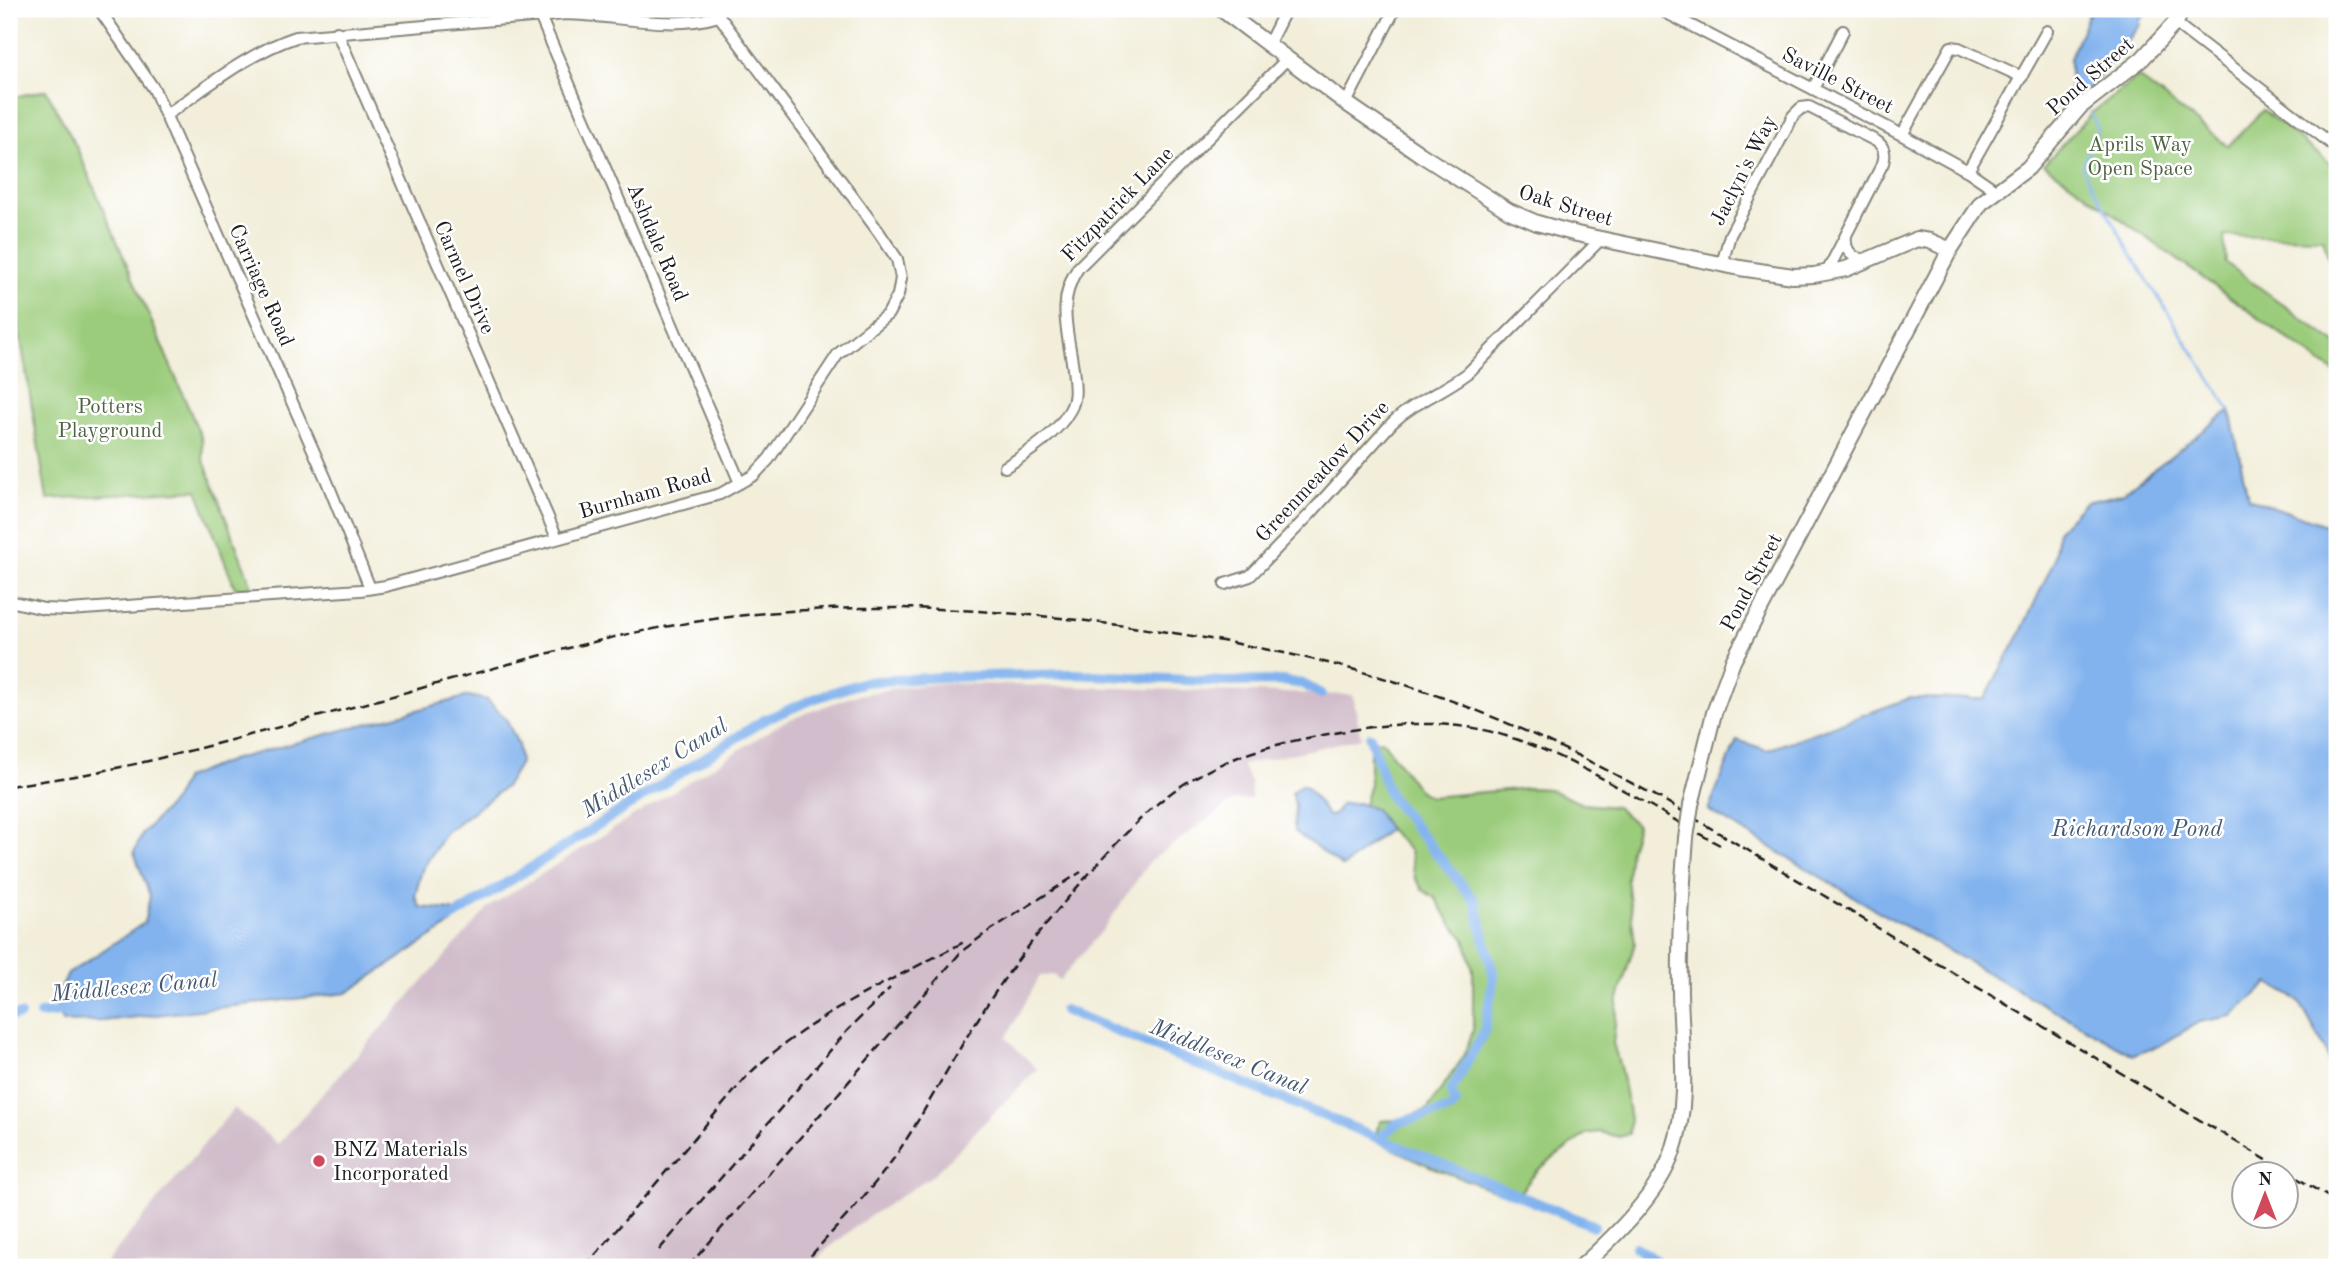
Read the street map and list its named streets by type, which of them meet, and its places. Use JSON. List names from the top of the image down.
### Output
{
  "streets": {
    "street": [
      "Pond Street",
      "Saville Street",
      "Jaclyn's Way",
      "Fitzpatrick Lane",
      "Oak Street",
      "Ashdale Road",
      "Carmel Drive",
      "Carriage Road",
      "Greenmeadow Drive",
      "Burnham Road"
    ]
  },
  "crossings": [
    ["Pond Street", "Saville Street"],
    ["Pond Street", "Oak Street"],
    ["Jaclyn's Way", "Oak Street"],
    ["Fitzpatrick Lane", "Oak Street"],
    ["Oak Street", "Greenmeadow Drive"],
    ["Ashdale Road", "Burnham Road"],
    ["Carmel Drive", "Burnham Road"],
    ["Carriage Road", "Burnham Road"]
  ],
  "water": ["Middlesex Canal", "Richardson Pond"],
  "parks": ["Aprils Way Open Space", "Potters Playground"],
  "places": ["BNZ Materials Incorporated"],
  "north": "top"
}
